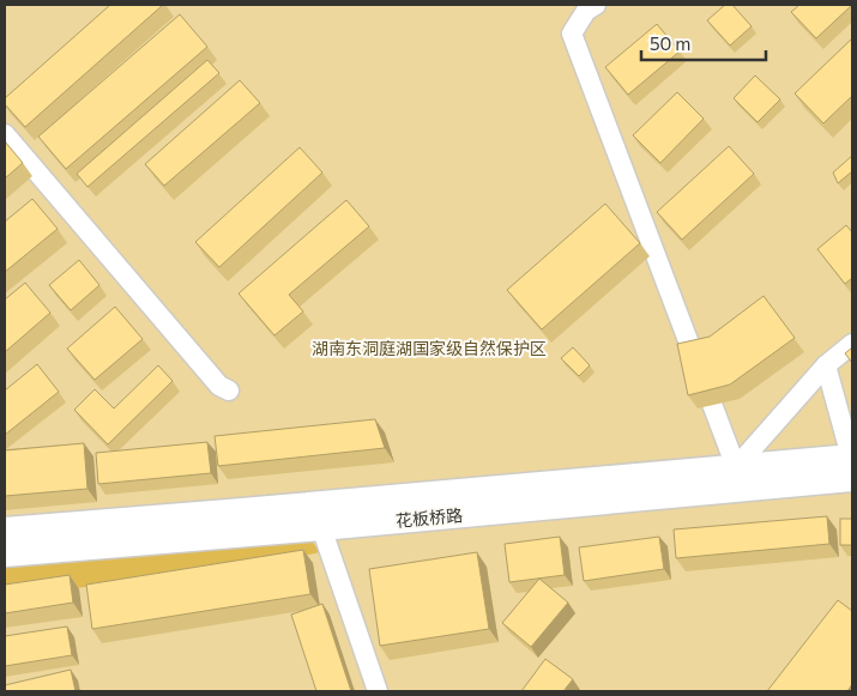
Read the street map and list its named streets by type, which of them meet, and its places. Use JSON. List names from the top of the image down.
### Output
{
  "streets": {
    "street": ["花板桥路"]
  },
  "parks": ["湖南东洞庭湖国家级自然保护区"],
  "scale_bar": "50 m"
}
